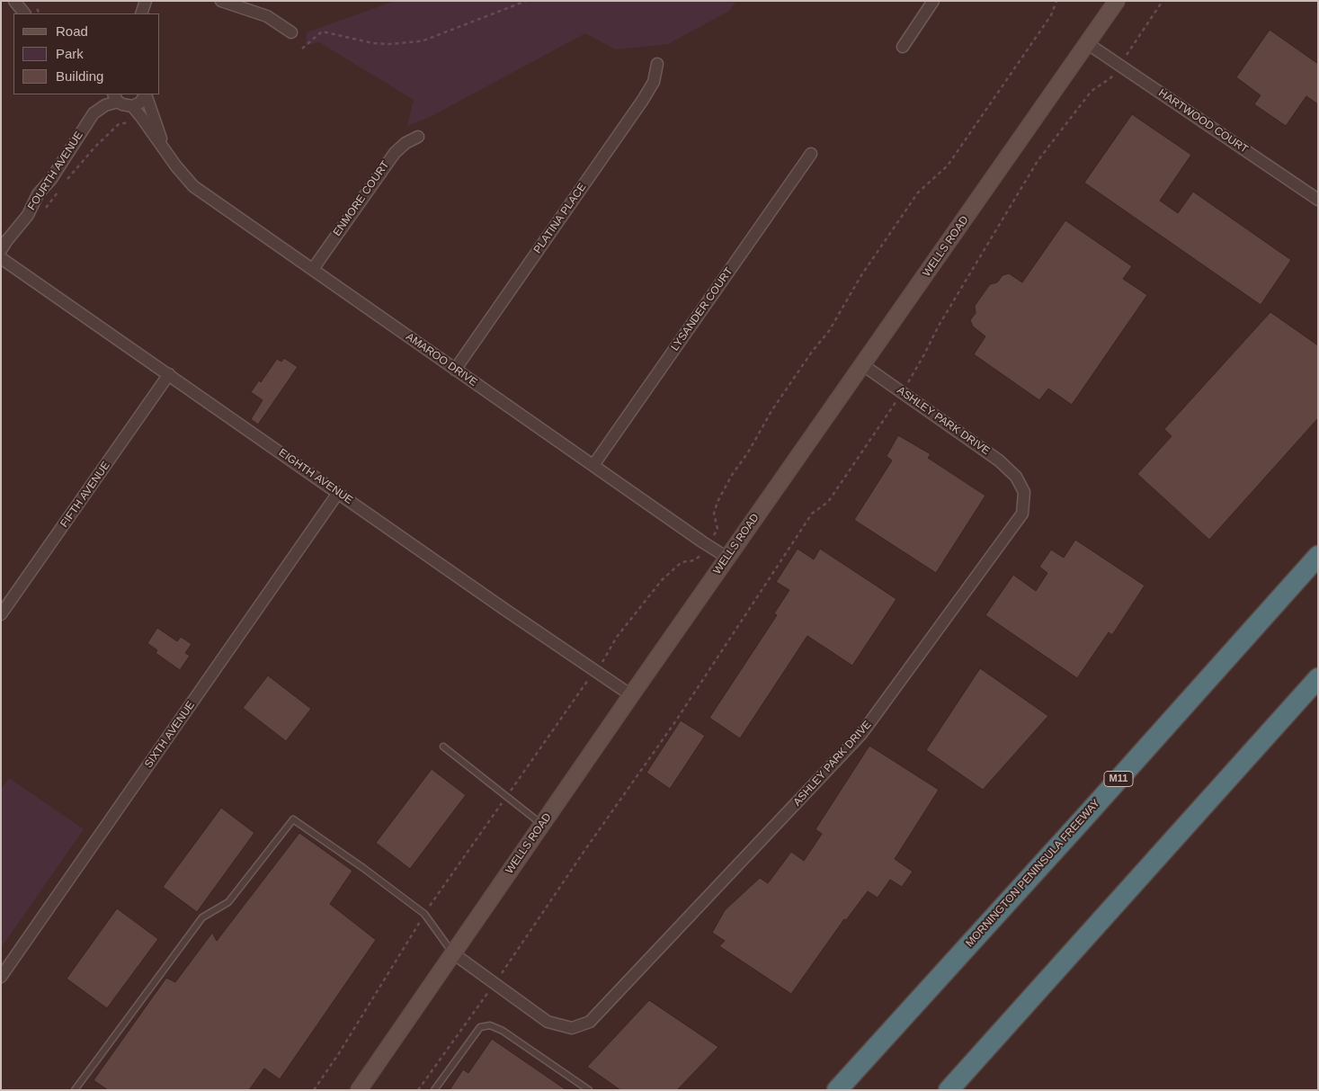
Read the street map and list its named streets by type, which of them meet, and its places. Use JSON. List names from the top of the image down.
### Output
{
  "streets": {
    "highway": ["M11", "MORNINGTON PENINSULA FREEWAY"],
    "main road": ["WELLS ROAD"],
    "street": [
      "HARTWOOD COURT",
      "FOURTH AVENUE",
      "ENMORE COURT",
      "PLATINA PLACE",
      "LYSANDER COURT",
      "AMAROO DRIVE",
      "ASHLEY PARK DRIVE",
      "EIGHTH AVENUE",
      "FIFTH AVENUE",
      "SIXTH AVENUE"
    ]
  },
  "crossings": [
    ["HARTWOOD COURT", "WELLS ROAD"],
    ["ENMORE COURT", "AMAROO DRIVE"],
    ["PLATINA PLACE", "AMAROO DRIVE"],
    ["WELLS ROAD", "AMAROO DRIVE"],
    ["WELLS ROAD", "ASHLEY PARK DRIVE"],
    ["WELLS ROAD", "EIGHTH AVENUE"],
    ["LYSANDER COURT", "AMAROO DRIVE"],
    ["EIGHTH AVENUE", "FIFTH AVENUE"],
    ["EIGHTH AVENUE", "SIXTH AVENUE"]
  ],
  "legend": ["Road", "Park", "Building"]
}
